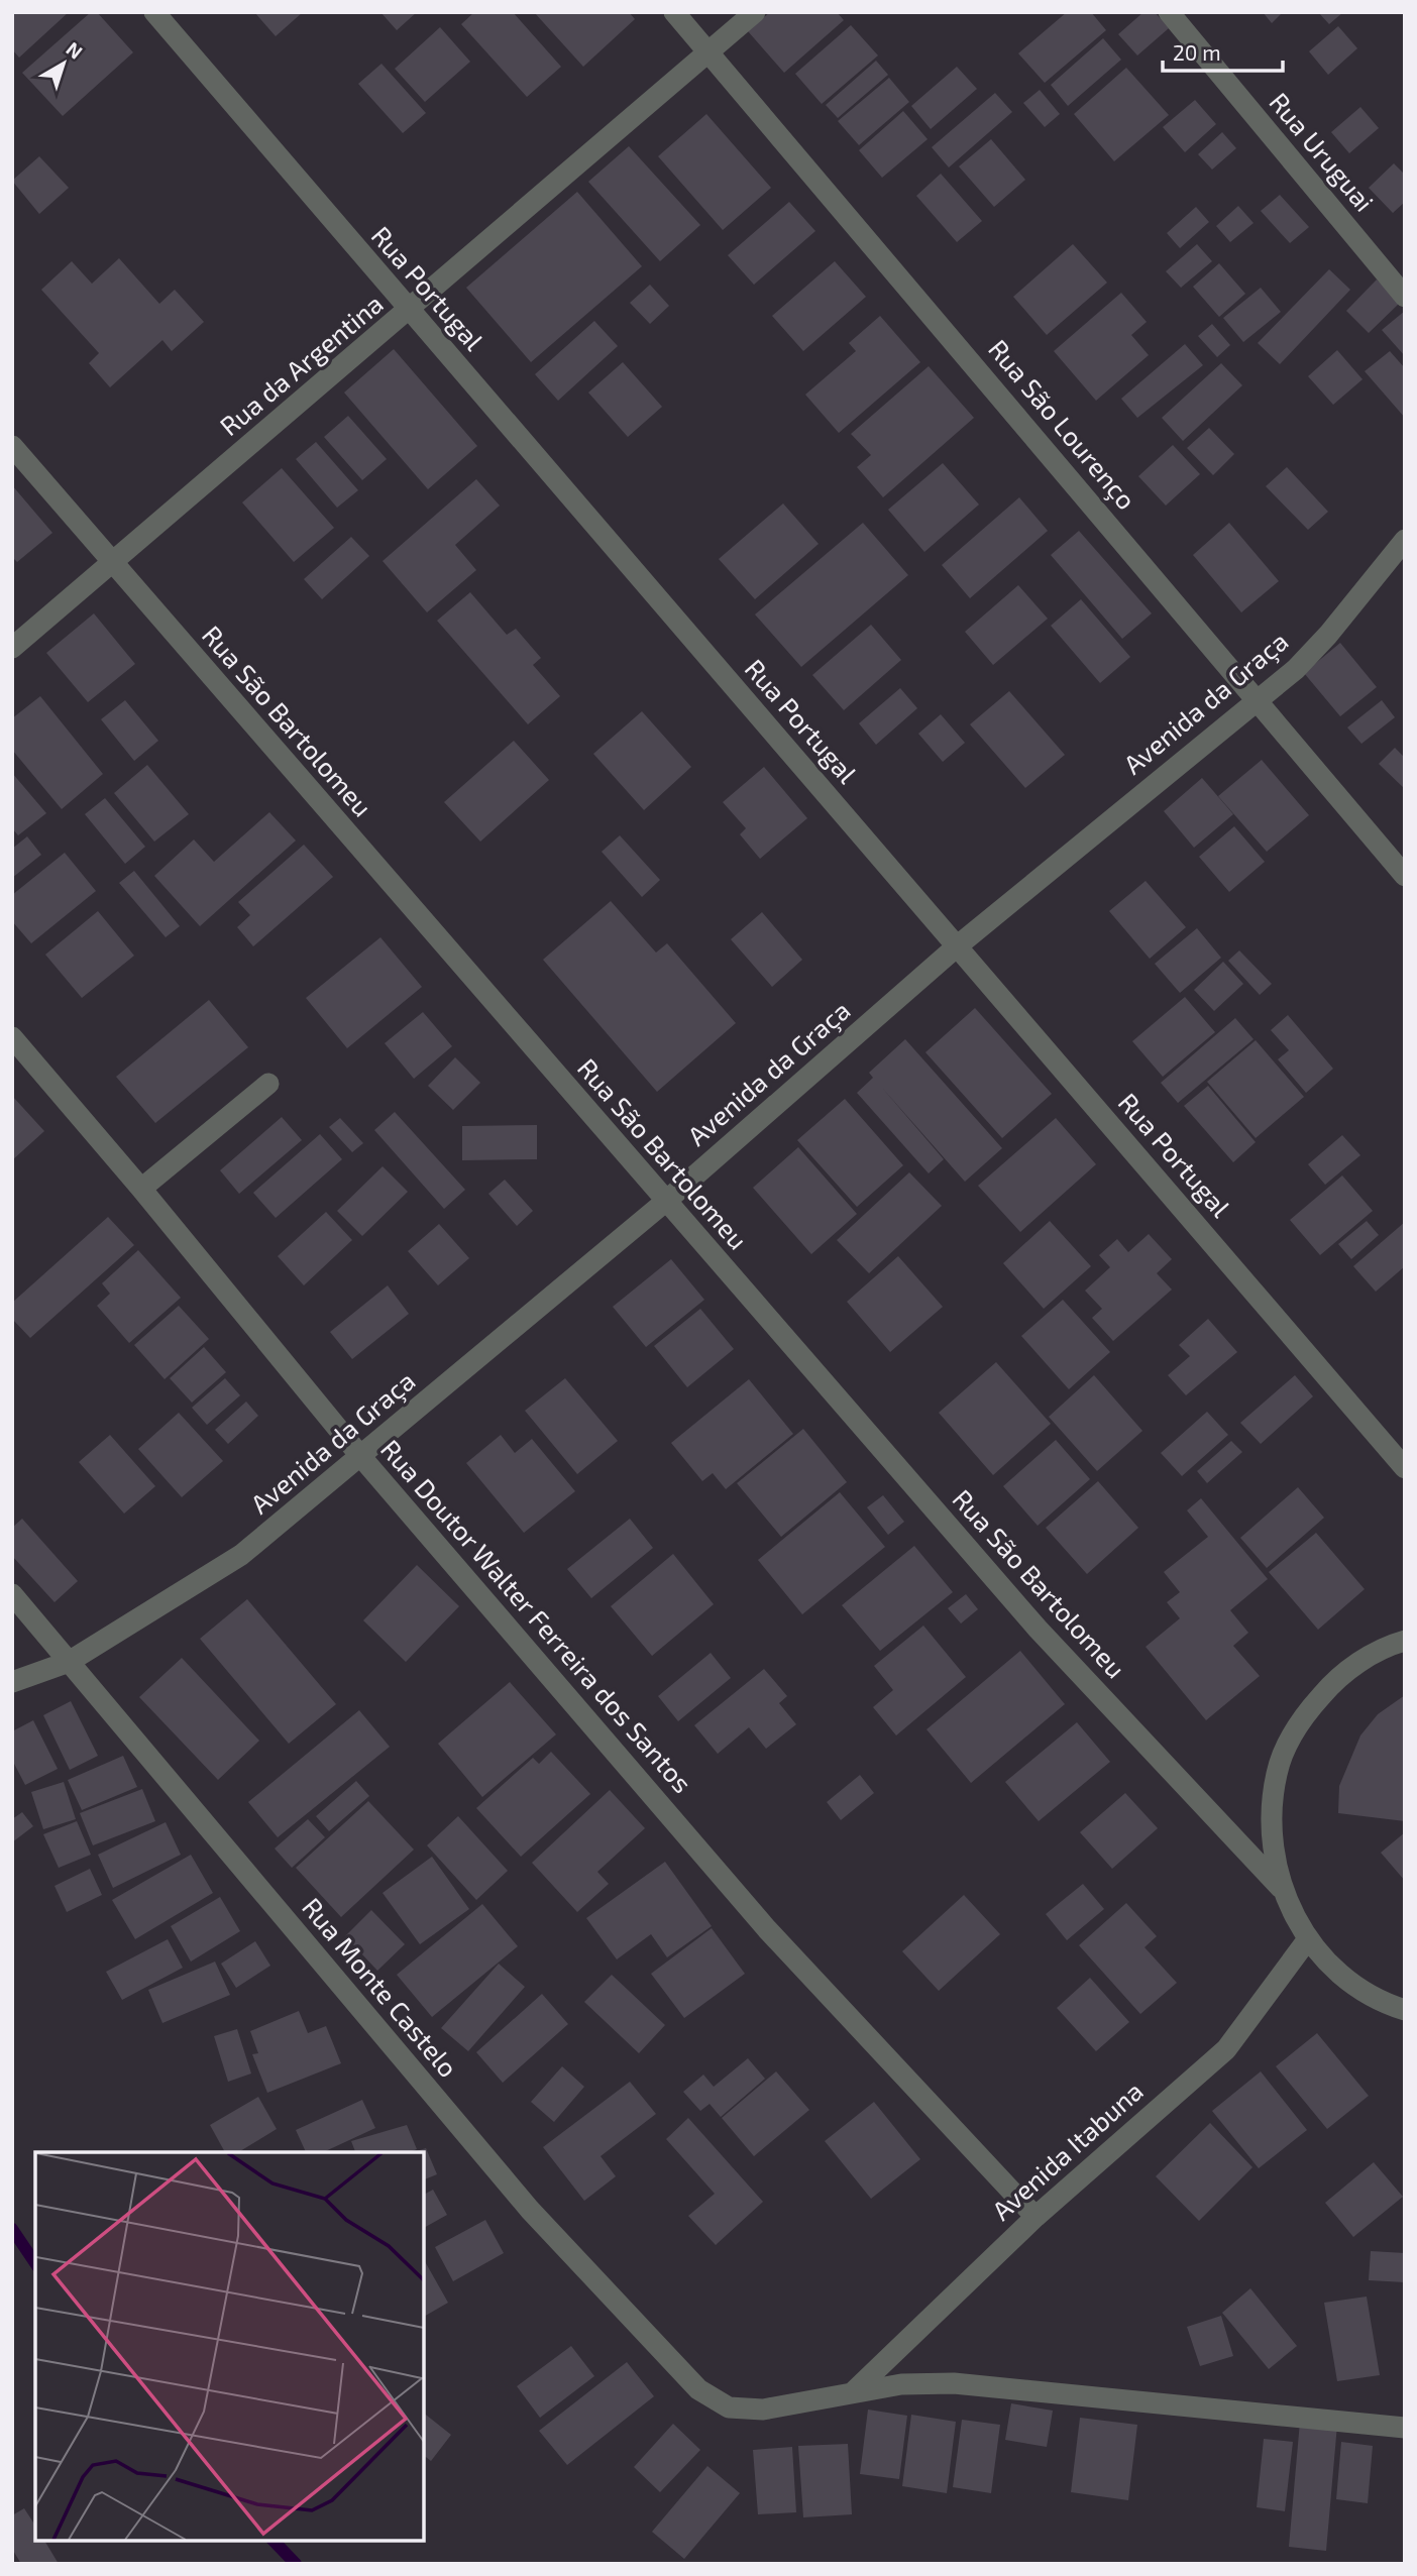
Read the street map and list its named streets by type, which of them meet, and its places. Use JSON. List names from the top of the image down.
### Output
{
  "streets": {
    "street": [
      "Rua Uruguai",
      "Rua Portugal",
      "Rua da Argentina",
      "Rua São Lourenço",
      "Avenida da Graça",
      "Rua São Bartolomeu",
      "Rua Doutor Walter Ferreira dos Santos",
      "Rua Monte Castelo",
      "Avenida Itabuna"
    ]
  },
  "crossings": [
    ["Rua Portugal", "Rua da Argentina"],
    ["Rua Portugal", "Avenida da Graça"],
    ["Rua da Argentina", "Rua São Lourenço"],
    ["Rua da Argentina", "Rua São Bartolomeu"],
    ["Rua São Lourenço", "Avenida da Graça"],
    ["Avenida da Graça", "Rua São Bartolomeu"],
    ["Avenida da Graça", "Rua Doutor Walter Ferreira dos Santos"],
    ["Avenida da Graça", "Rua Monte Castelo"],
    ["Rua Doutor Walter Ferreira dos Santos", "Avenida Itabuna"],
    ["Rua Monte Castelo", "Avenida Itabuna"]
  ],
  "scale_bar": "20 m",
  "north": "top right"
}
